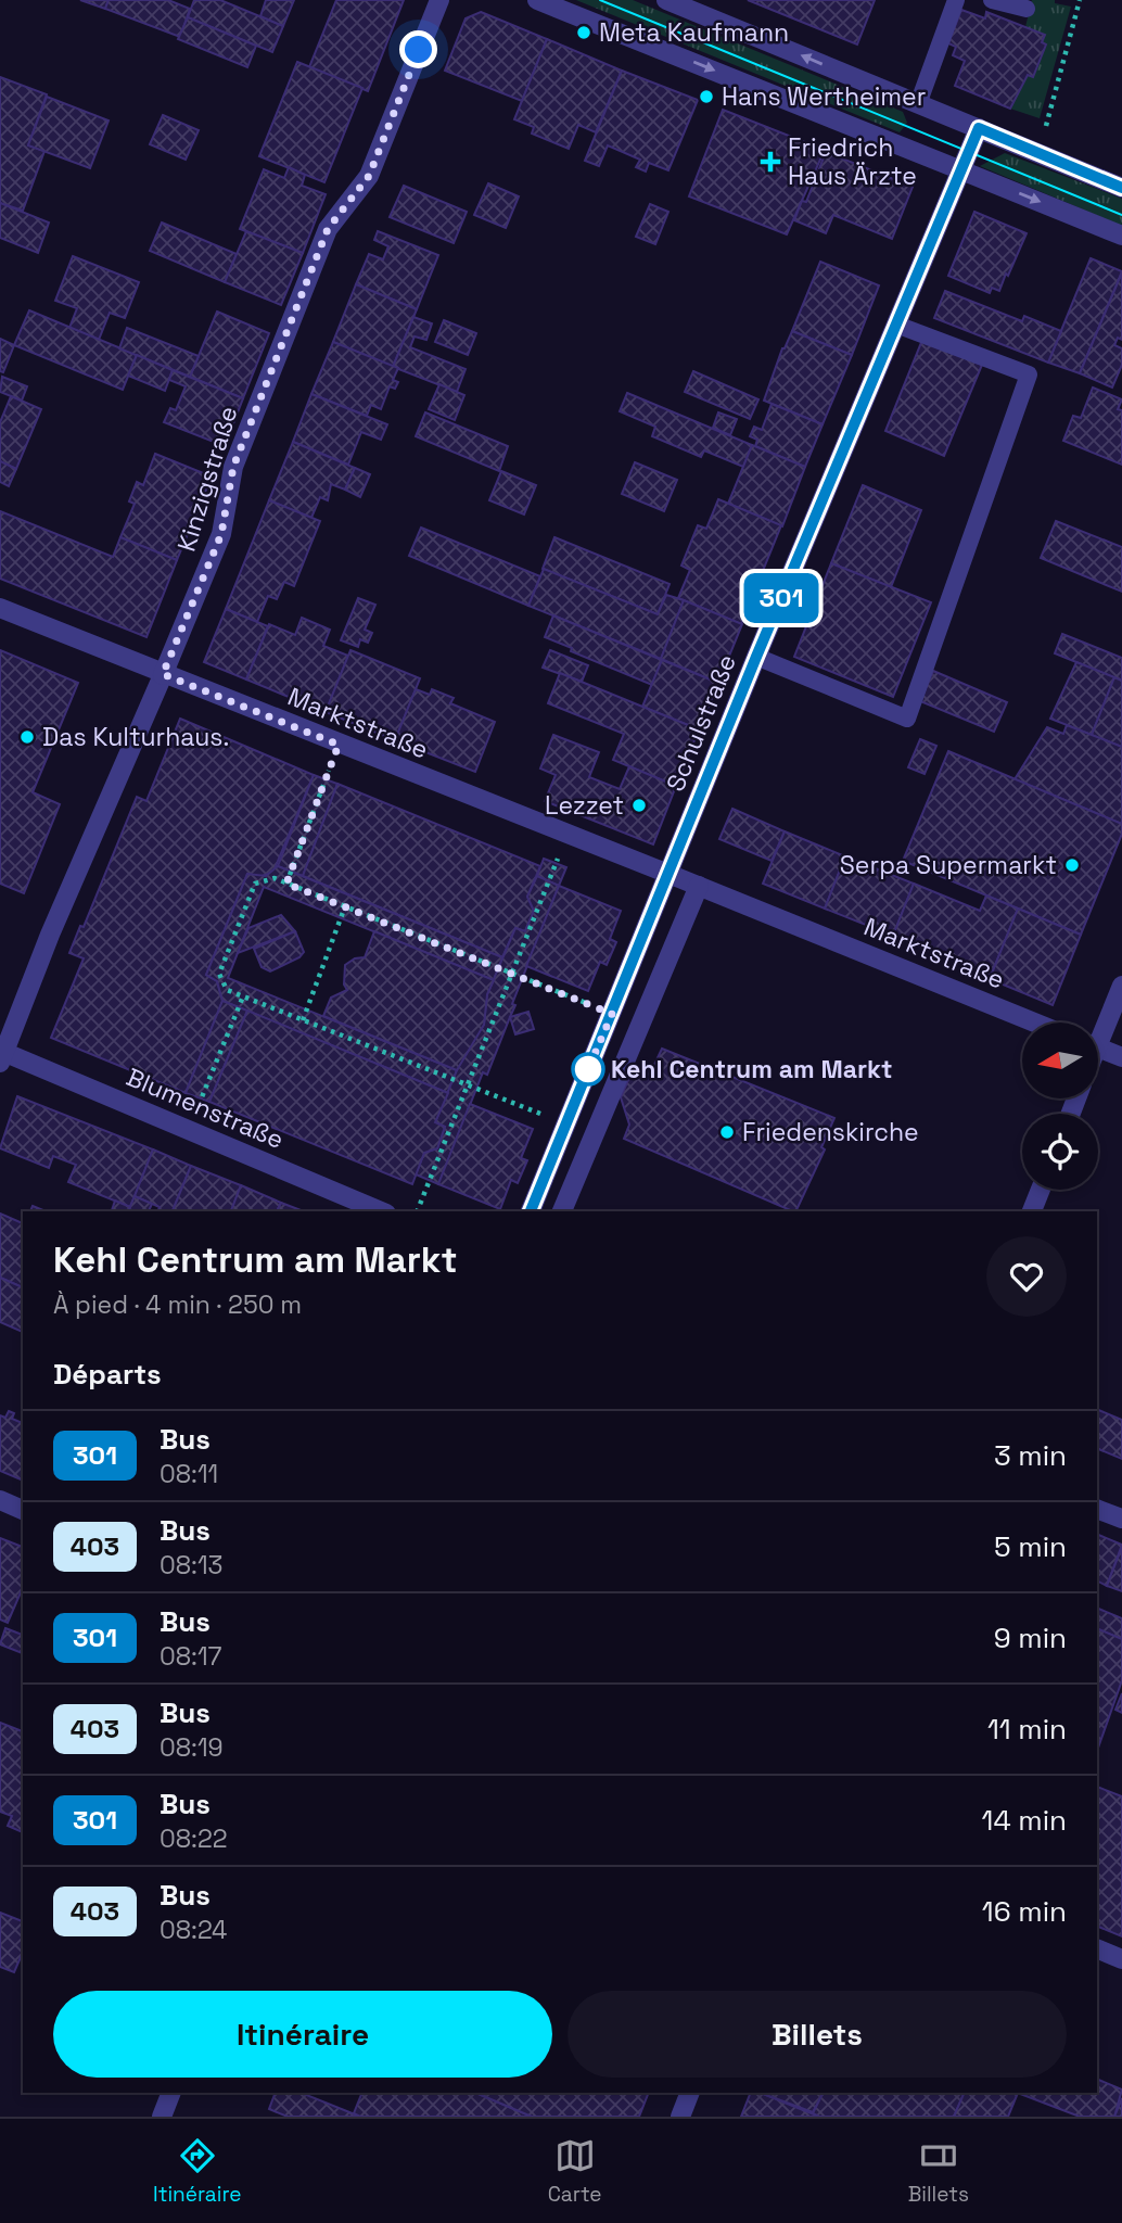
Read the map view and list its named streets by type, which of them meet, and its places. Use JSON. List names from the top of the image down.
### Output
{
  "streets": {
    "street": [
      "Kinzigstraße",
      "Marktstraße",
      "Schulstraße",
      "Blumenstraße"
    ]
  },
  "crossings": [
    ["Kinzigstraße", "Marktstraße"],
    ["Kinzigstraße", "Blumenstraße"],
    ["Marktstraße", "Schulstraße"]
  ],
  "places": {
    "other": [
      "Meta Kaufmann",
      "Hans Wertheimer",
      "Das Kulturhaus.",
      "Lezzet",
      "Serpa Supermarkt",
      "Kehl Centrum am Markt",
      "Friedenskirche"
    ],
    "health": ["Friedrich Haus Ärzte"]
  },
  "lines": ["bus line 301"],
  "north": "left",
  "page": {
    "on_map": "301",
    "heading": [
      ["Kehl Centrum am Markt", "À pied · 4 min · 250 m"],
      "Départs"
    ],
    "list": [
      {
        "mark": "301",
        "name": "Bus",
        "note": "08:11",
        "value": "3 min"
      },
      {
        "mark": "403",
        "name": "Bus",
        "note": "08:13",
        "value": "5 min"
      },
      {
        "mark": "301",
        "name": "Bus",
        "note": "08:17",
        "value": "9 min"
      },
      {
        "mark": "403",
        "name": "Bus",
        "note": "08:19",
        "value": "11 min"
      },
      {
        "mark": "301",
        "name": "Bus",
        "note": "08:22",
        "value": "14 min"
      },
      {
        "mark": "403",
        "name": "Bus",
        "note": "08:24",
        "value": "16 min"
      }
    ],
    "buttons": ["Itinéraire", "Billets"],
    "tabs": ["Itinéraire", "Carte", "Billets"]
  }
}
